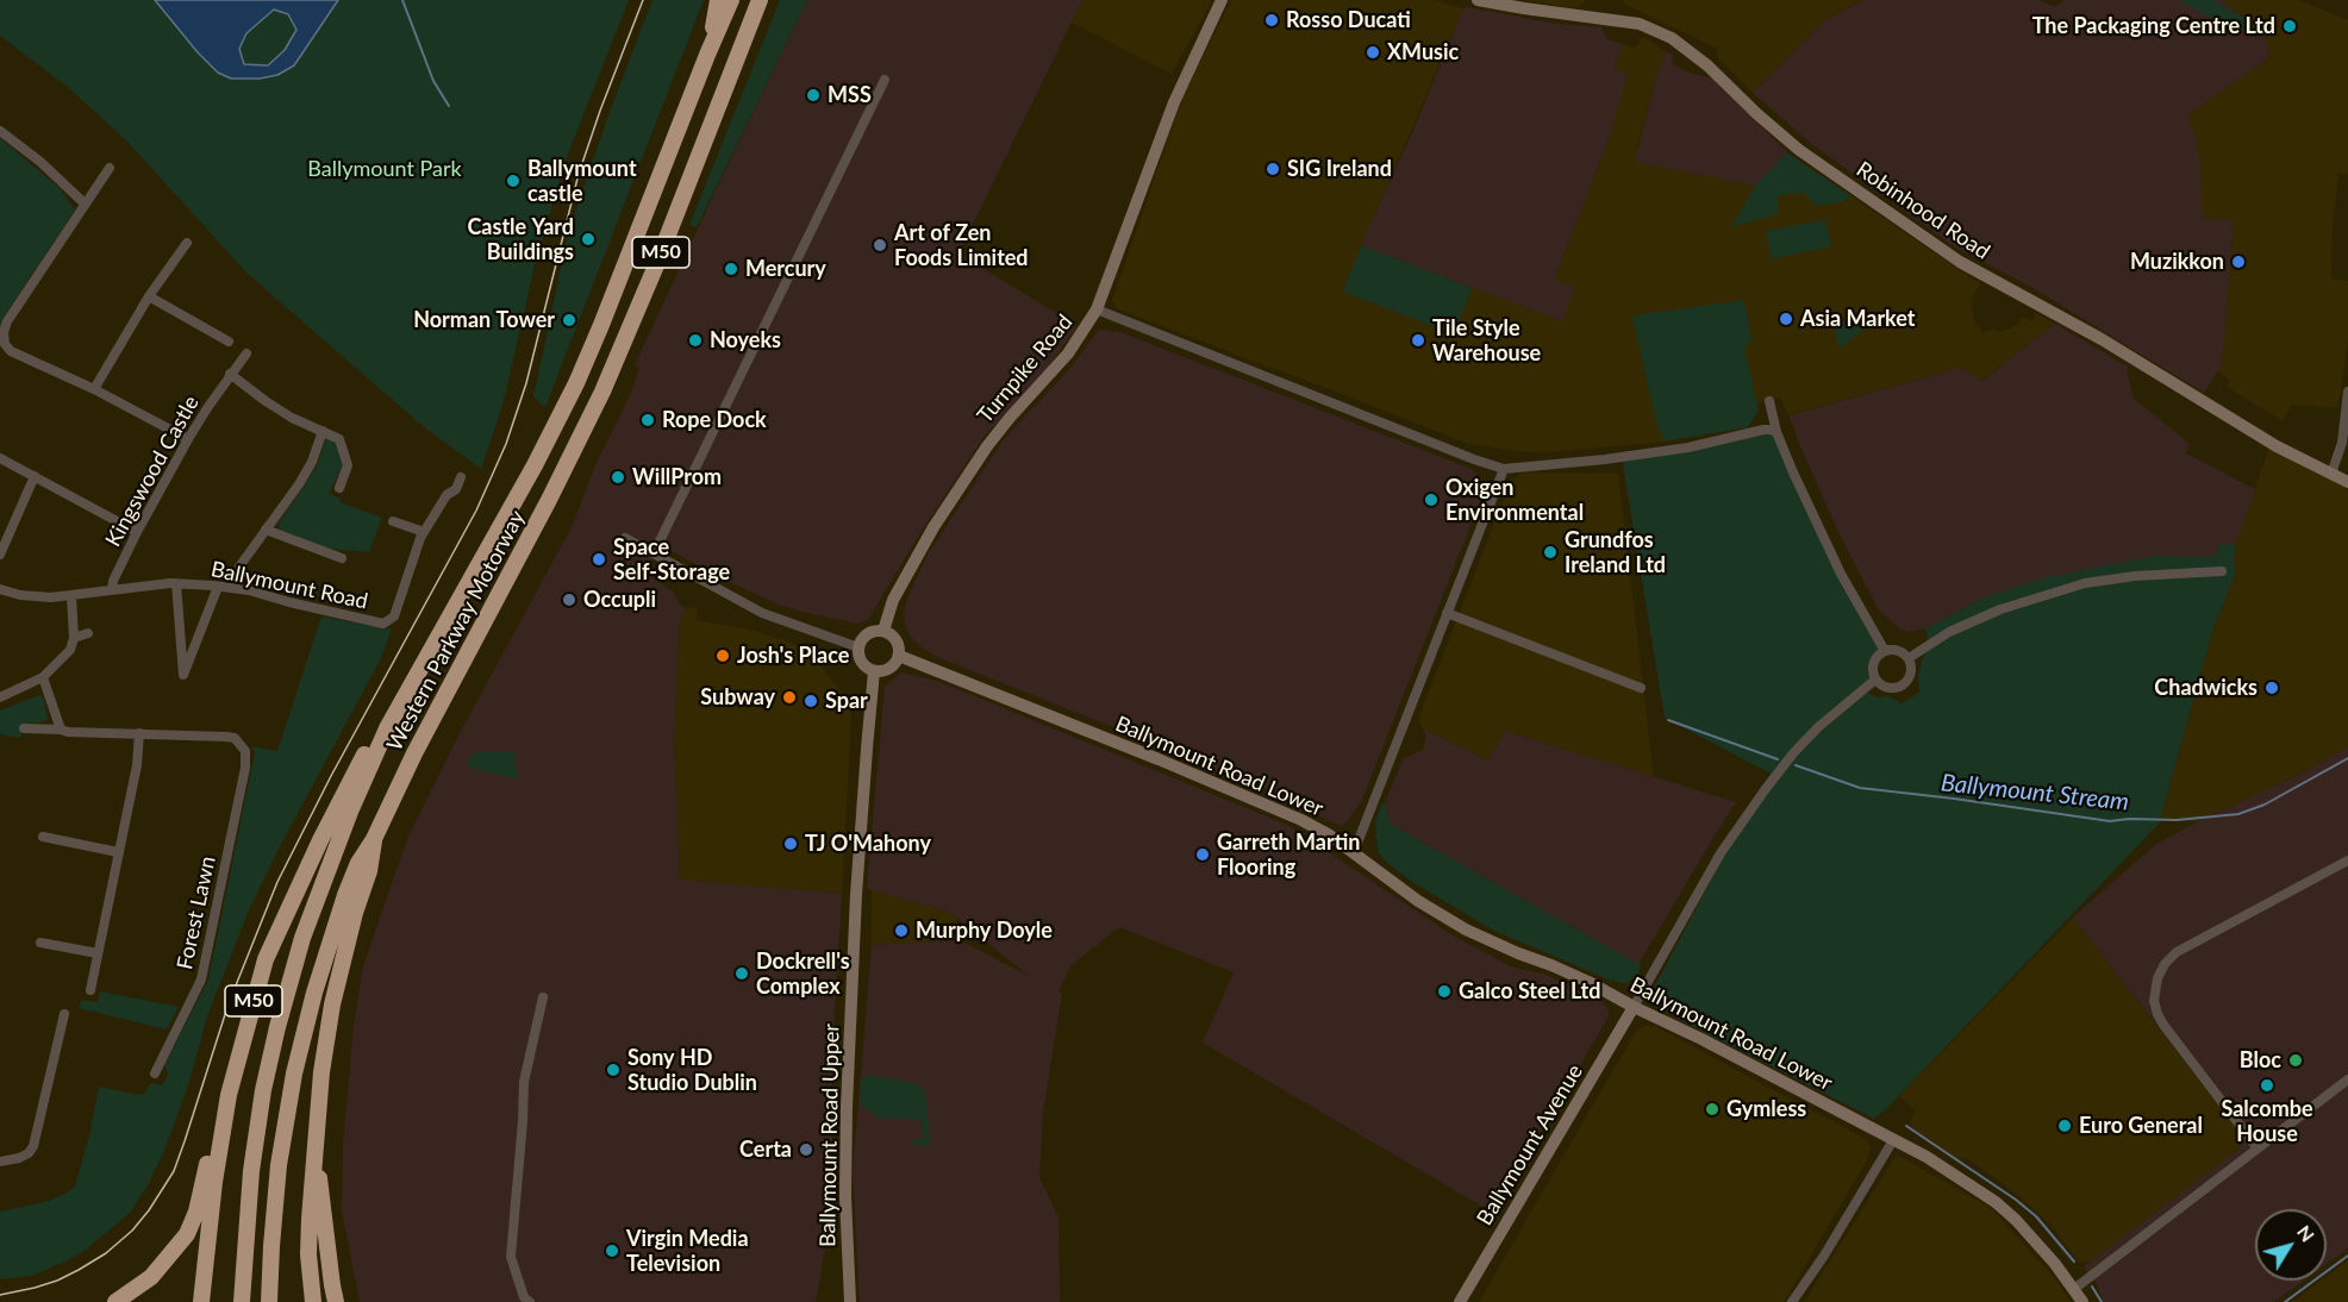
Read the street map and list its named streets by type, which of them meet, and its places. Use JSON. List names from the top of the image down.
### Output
{
  "streets": {
    "highway": ["M50", "Western Parkway Motorway"],
    "street": [
      "Robinhood Road",
      "Turnpike Road",
      "Kingswood Castle",
      "Ballymount Road",
      "Ballymount Road Lower",
      "Forest Lawn",
      "Ballymount Road Upper",
      "Ballymount Avenue"
    ]
  },
  "crossings": [
    ["M50", "Western Parkway Motorway"],
    ["Turnpike Road", "Ballymount Road Lower"],
    ["Turnpike Road", "Ballymount Road Upper"],
    ["Kingswood Castle", "Ballymount Road"],
    ["Ballymount Road Lower", "Ballymount Road Upper"],
    ["Ballymount Road Lower", "Ballymount Avenue"]
  ],
  "water": ["Ballymount Stream"],
  "parks": ["Ballymount Park"],
  "places": [
    "Rosso Ducati",
    "The Packaging Centre Ltd",
    "XMusic",
    "MSS",
    "SIG Ireland",
    "Ballymount castle",
    "Castle Yard Buildings",
    "Art of Zen Foods Limited",
    "Muzikkon",
    "Mercury",
    "Asia Market",
    "Norman Tower",
    "Noyeks",
    "Tile Style Warehouse",
    "Rope Dock",
    "WillProm",
    "Oxigen Environmental",
    "Grundfos Ireland Ltd",
    "Space Self-Storage",
    "Occupli",
    "Josh's Place",
    "Chadwicks",
    "Subway",
    "Spar",
    "TJ O'Mahony",
    "Garreth Martin Flooring",
    "Murphy Doyle",
    "Dockrell's Complex",
    "Galco Steel Ltd",
    "Bloc",
    "Sony HD Studio Dublin",
    "Salcombe House",
    "Gymless",
    "Euro General",
    "Certa",
    "Virgin Media Television"
  ],
  "north": "top right"
}
